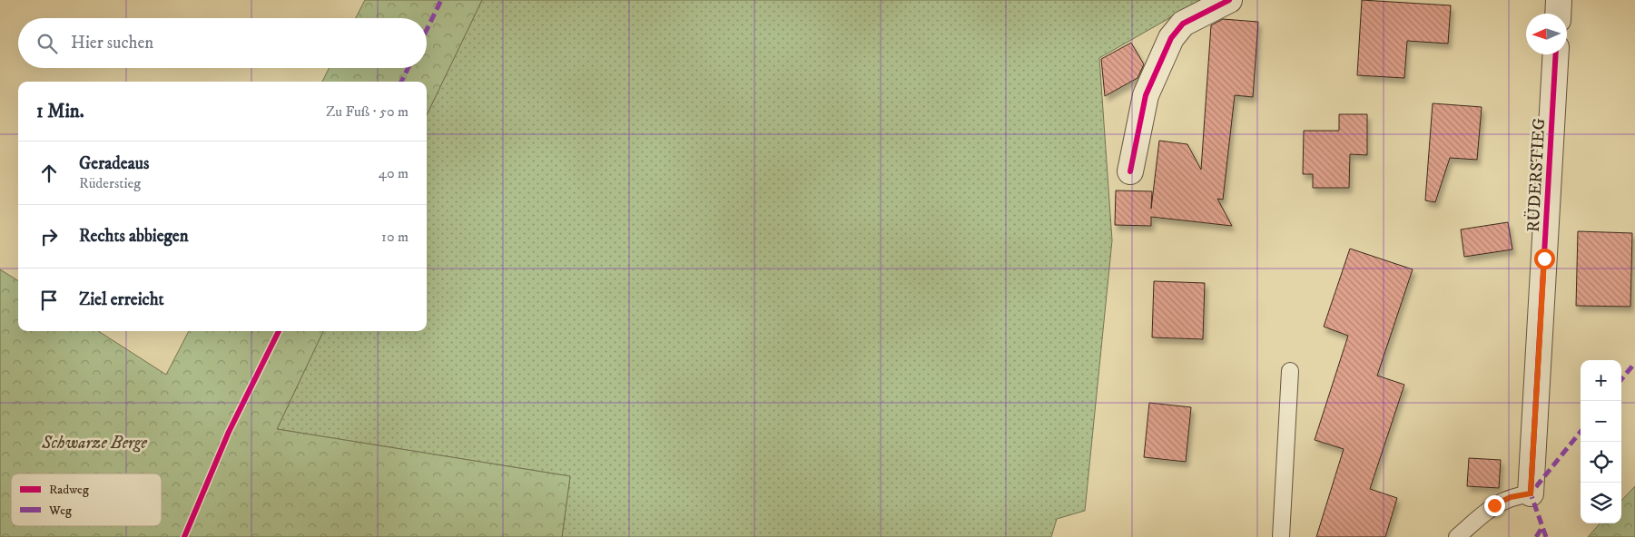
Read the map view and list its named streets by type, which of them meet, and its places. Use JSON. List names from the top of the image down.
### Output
{
  "streets": {
    "street": ["RÜDERSTIEG"]
  },
  "parks": ["Schwarze Berge"],
  "legend": ["Radweg", "Weg"],
  "north": "left",
  "page": {
    "search": "Hier suchen",
    "heading": ["1 Min.", "Zu Fuß · 50 m"],
    "list": [
      ["Geradeaus", "Rüderstieg", "40 m"],
      ["Rechts abbiegen", "10 m"],
      "Ziel erreicht"
    ],
    "map_buttons": ["+", "−"]
  }
}
